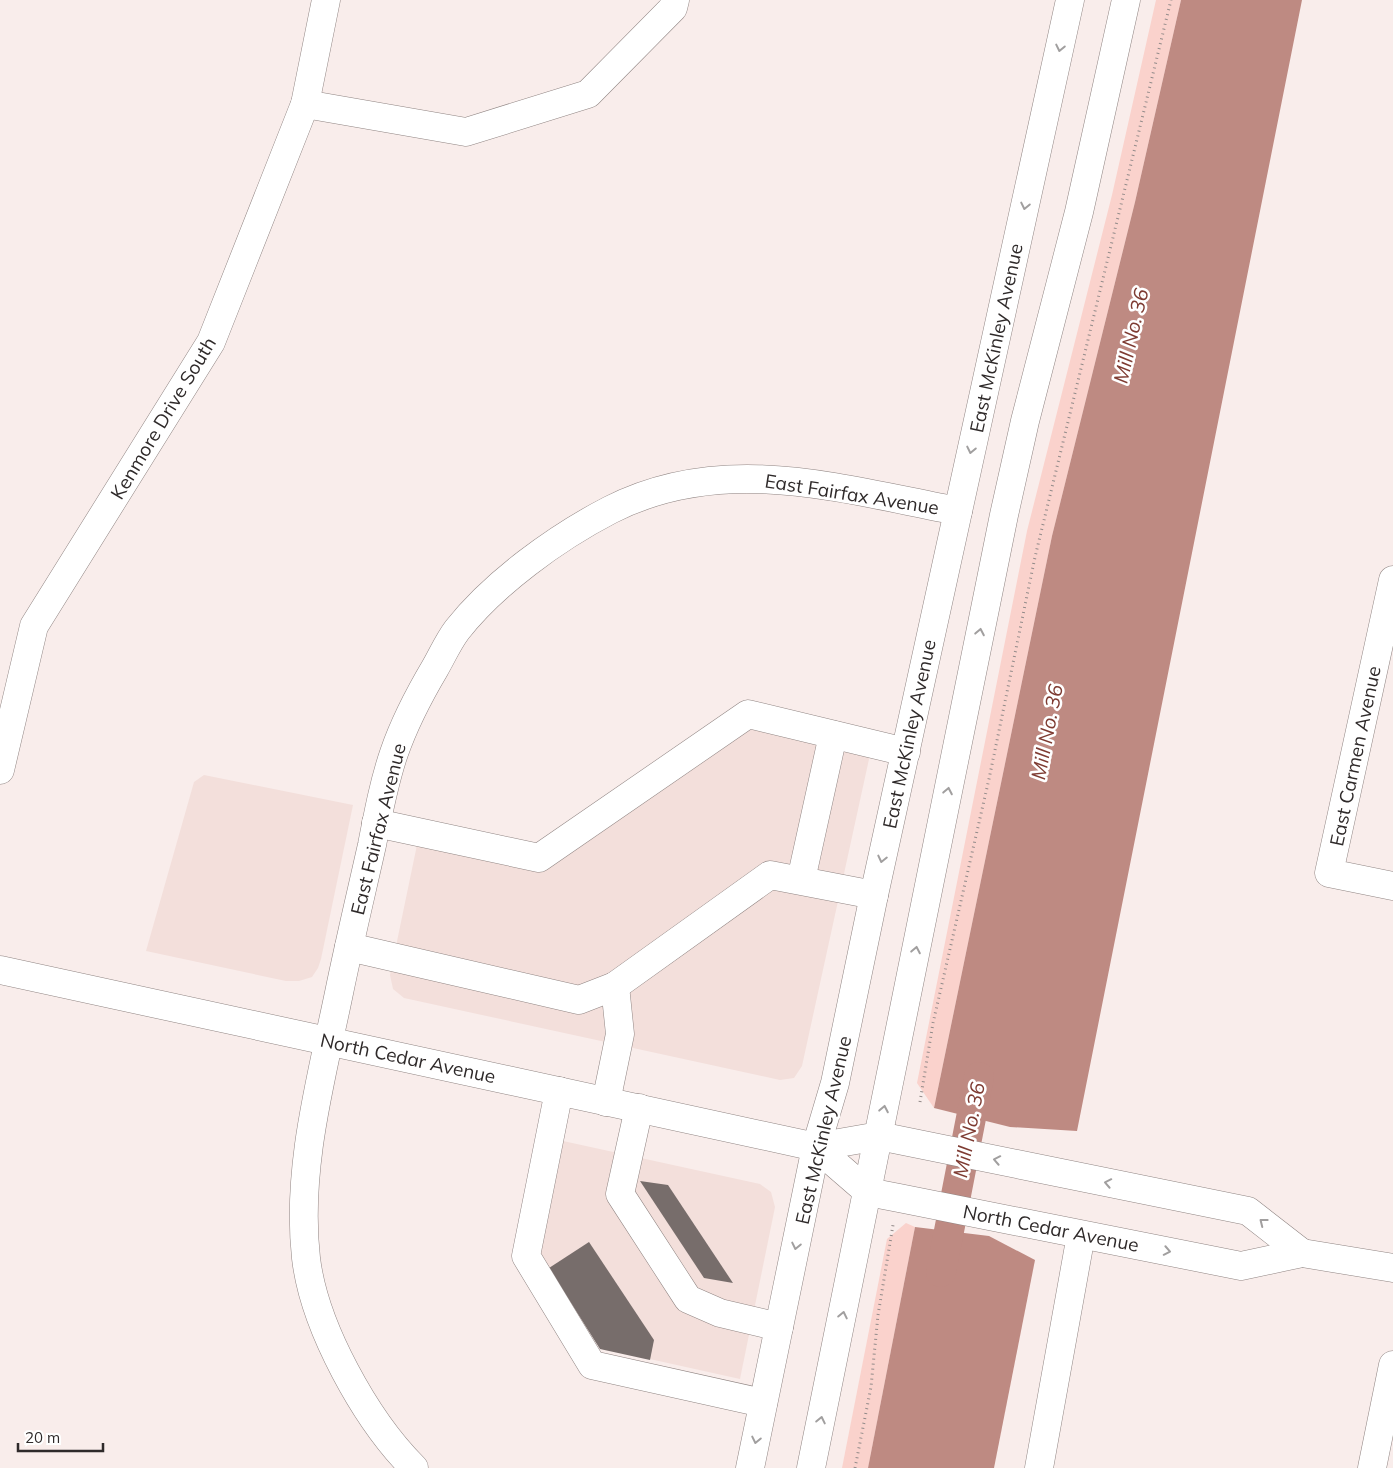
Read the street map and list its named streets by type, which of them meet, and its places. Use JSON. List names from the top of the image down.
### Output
{
  "streets": {
    "main road": [
      "East McKinley Avenue",
      "Kenmore Drive South",
      "East Fairfax Avenue",
      "East Carmen Avenue",
      "North Cedar Avenue"
    ]
  },
  "crossings": [
    ["East McKinley Avenue", "East Fairfax Avenue"],
    ["East McKinley Avenue", "North Cedar Avenue"],
    ["East Fairfax Avenue", "North Cedar Avenue"]
  ],
  "water": ["Mill No. 36"],
  "scale_bar": "20 m"
}
